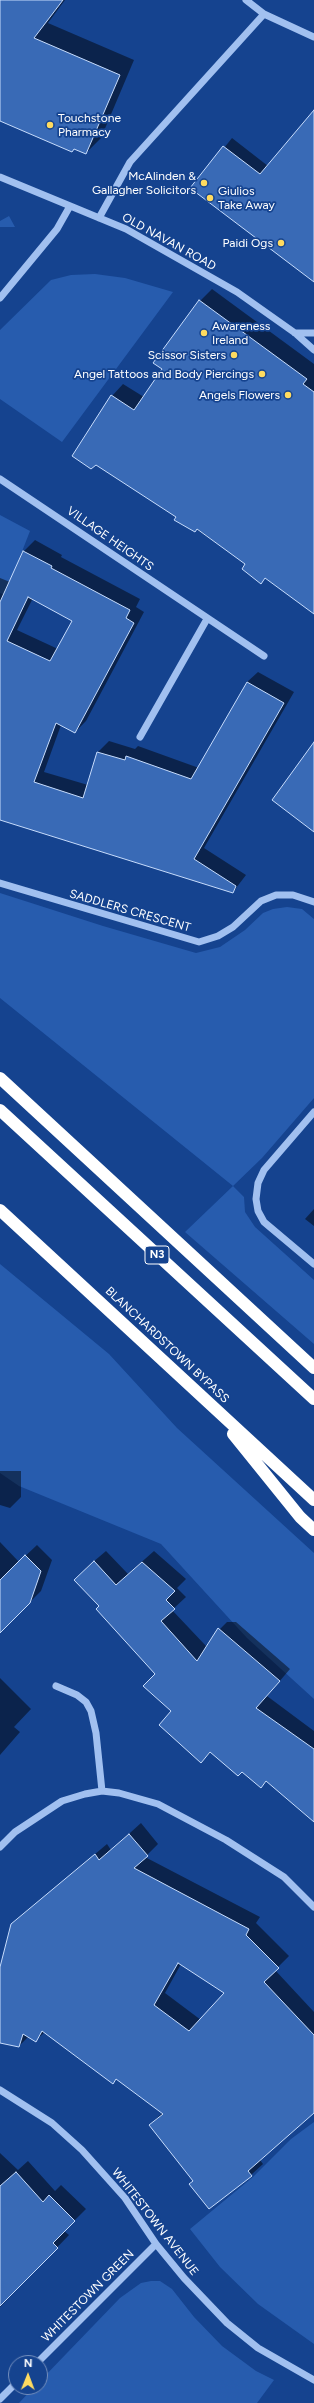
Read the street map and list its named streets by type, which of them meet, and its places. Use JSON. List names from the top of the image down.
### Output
{
  "streets": {
    "highway": ["N3", "BLANCHARDSTOWN BYPASS"],
    "street": [
      "OLD NAVAN ROAD",
      "VILLAGE HEIGHTS",
      "SADDLERS CRESCENT",
      "WHITESTOWN AVENUE",
      "WHITESTOWN GREEN"
    ]
  },
  "crossings": [
    ["WHITESTOWN AVENUE", "WHITESTOWN GREEN"]
  ],
  "places": [
    "Touchstone Pharmacy",
    "McAlinden & Gallagher Solicitors",
    "Giulios Take Away",
    "Paidi Ogs",
    "Awareness Ireland",
    "Scissor Sisters",
    "Angel Tattoos and Body Piercings",
    "Angels Flowers"
  ],
  "north": "top"
}
